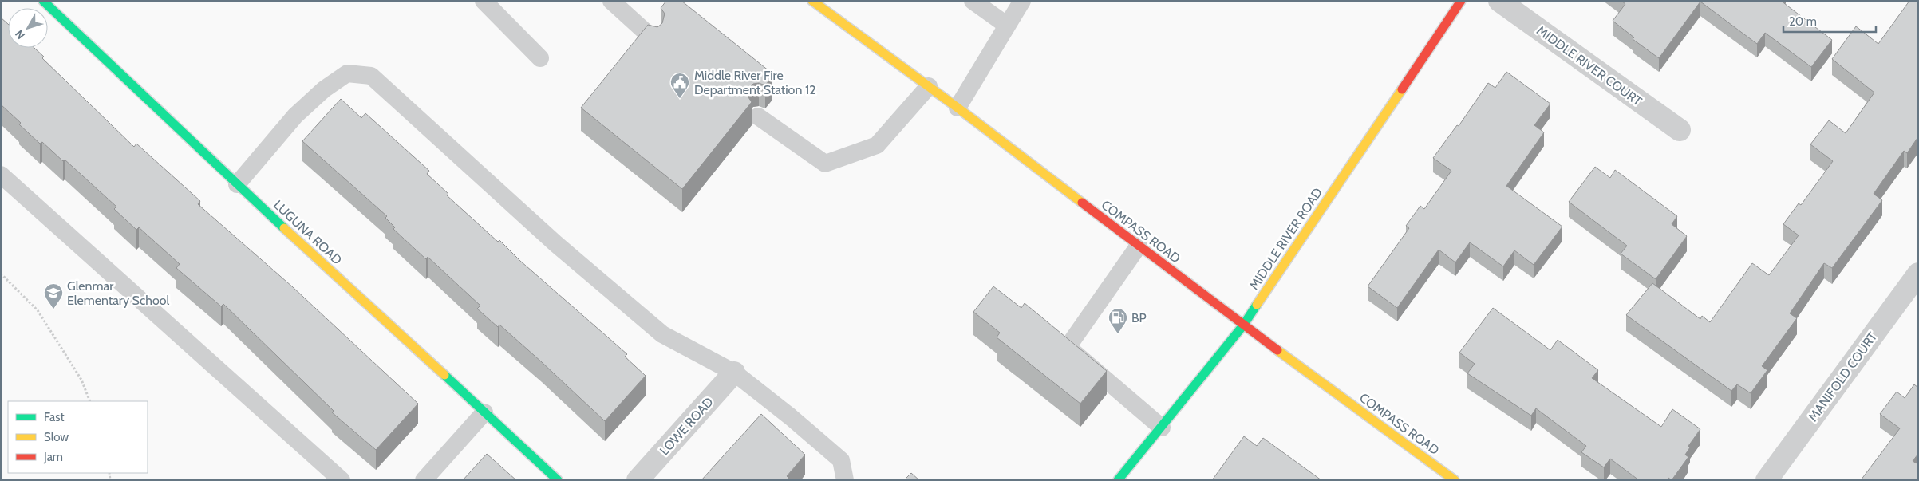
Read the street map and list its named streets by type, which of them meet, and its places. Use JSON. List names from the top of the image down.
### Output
{
  "streets": {
    "street": [
      "MIDDLE RIVER COURT",
      "COMPASS ROAD",
      "LUGUNA ROAD",
      "MIDDLE RIVER ROAD",
      "MANIFOLD COURT",
      "LOWE ROAD"
    ]
  },
  "crossings": [
    ["COMPASS ROAD", "MIDDLE RIVER ROAD"]
  ],
  "places": {
    "public building": ["Middle River Fire Department Station 12"],
    "school or university": ["Glenmar Elementary School"],
    "fuel station": ["BP"]
  },
  "legend": ["Fast", "Slow", "Jam"],
  "scale_bar": "20 m",
  "north": "bottom left"
}
